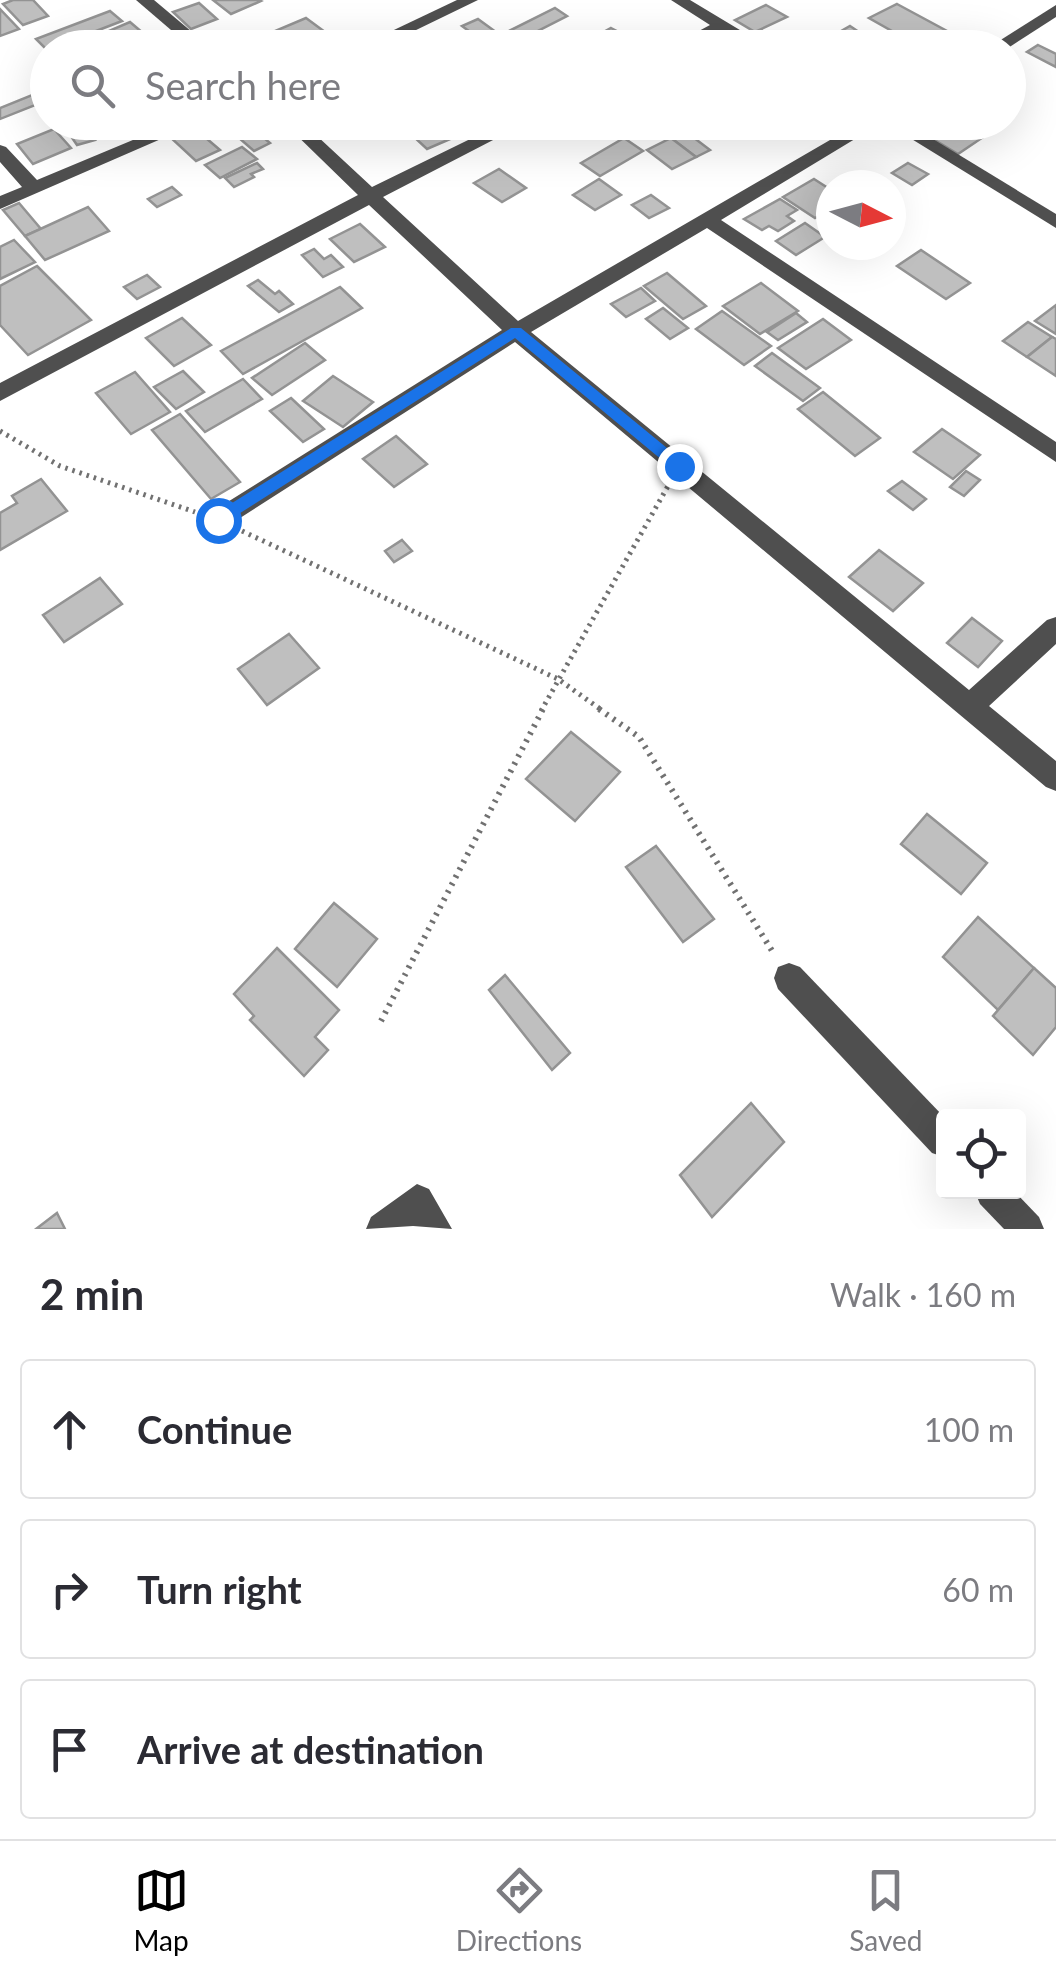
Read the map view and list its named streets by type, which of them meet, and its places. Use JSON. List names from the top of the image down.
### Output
{
  "north": "right",
  "page": {
    "search": "Search here",
    "heading": ["2 min", "Walk · 160 m"],
    "list": [
      ["Continue", "100 m"],
      ["Turn right", "60 m"],
      "Arrive at destination"
    ],
    "nav": ["Map", "Directions", "Saved"]
  }
}
